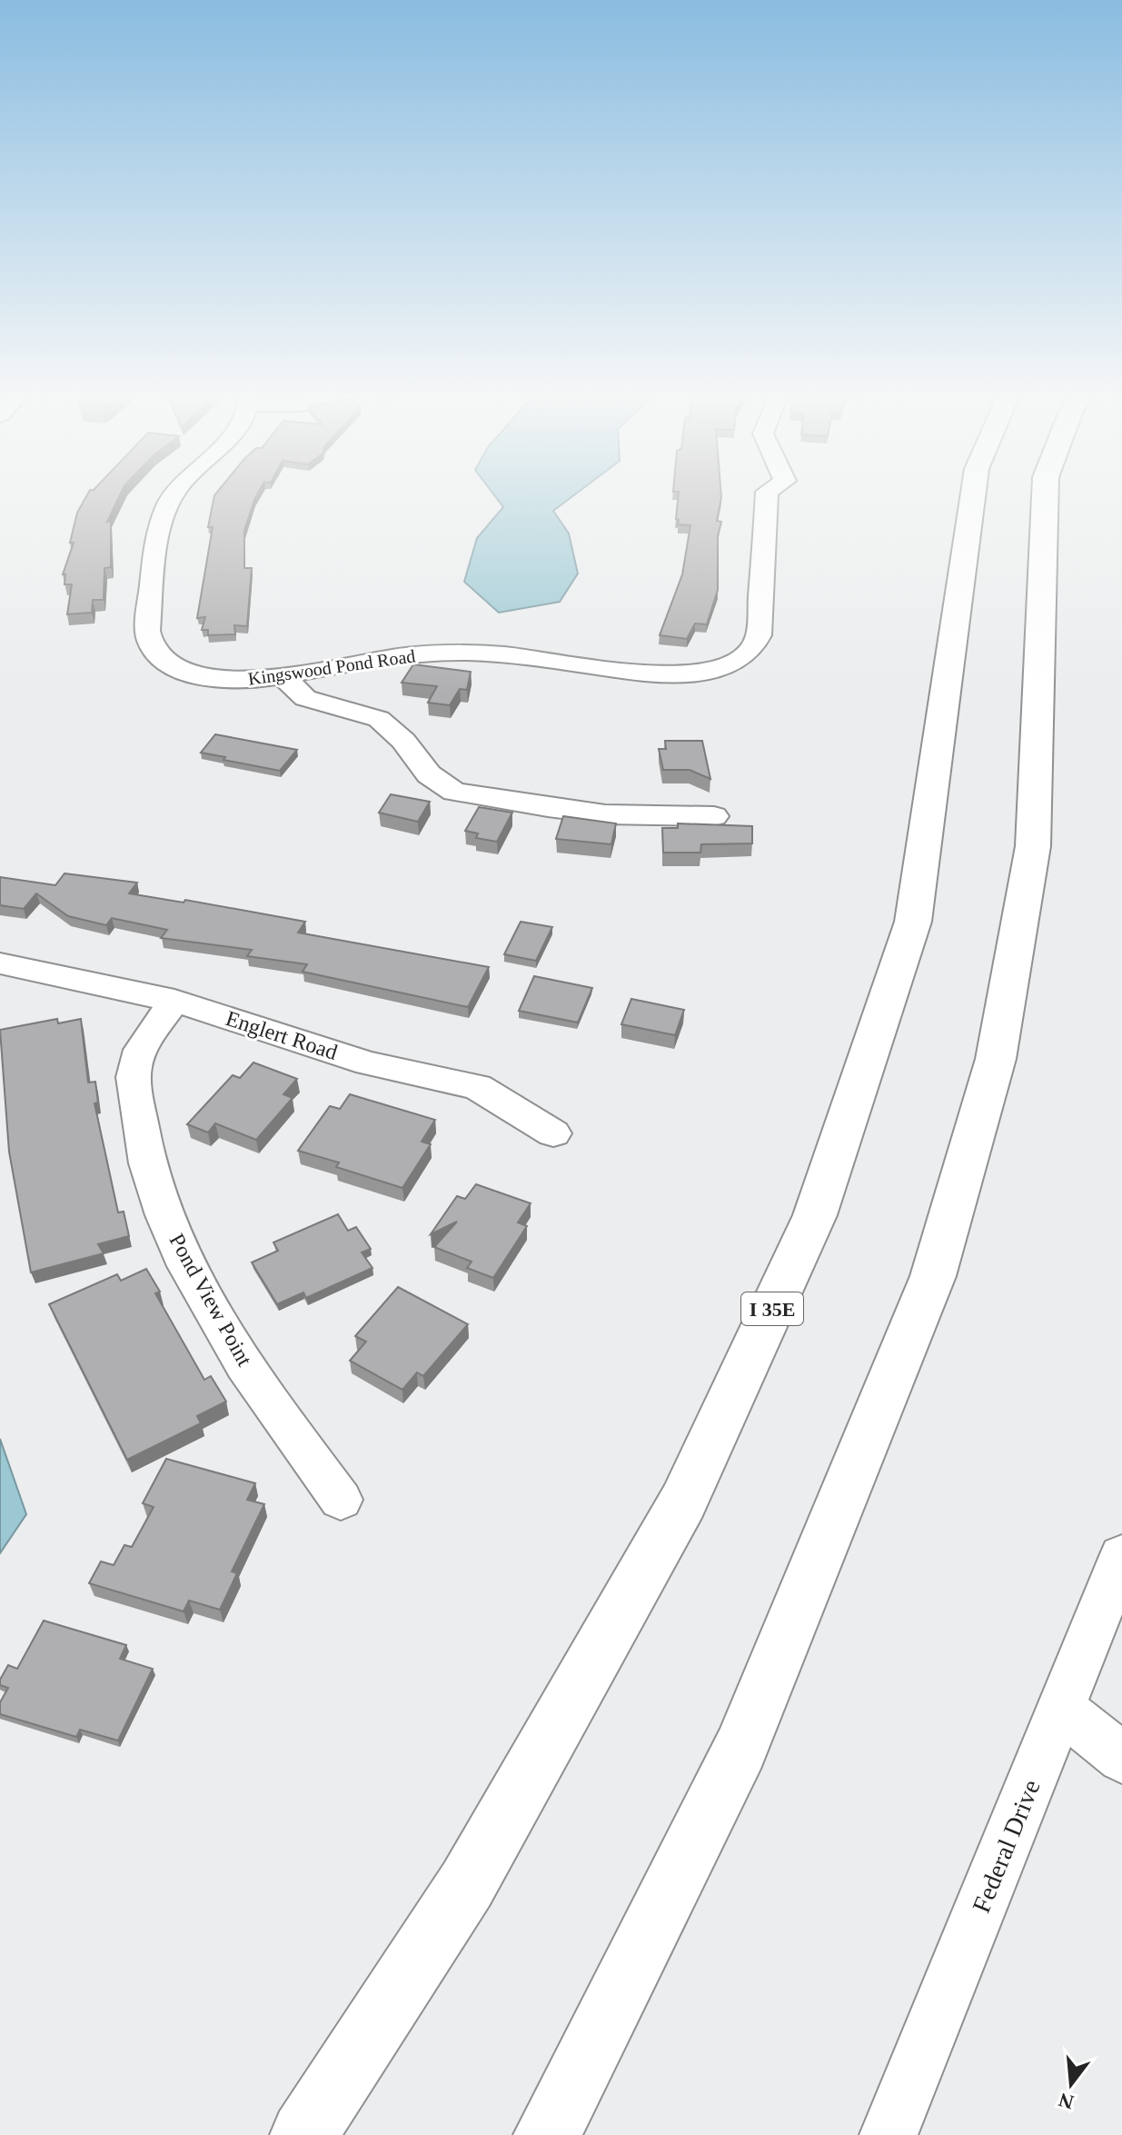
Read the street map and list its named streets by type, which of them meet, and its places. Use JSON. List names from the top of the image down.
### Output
{
  "streets": {
    "main road": ["I 35E"],
    "street": [
      "Kingswood Pond Road",
      "Englert Road",
      "Pond View Point",
      "Federal Drive"
    ]
  },
  "crossings": [
    ["Englert Road", "Pond View Point"]
  ],
  "north": "bottom"
}
